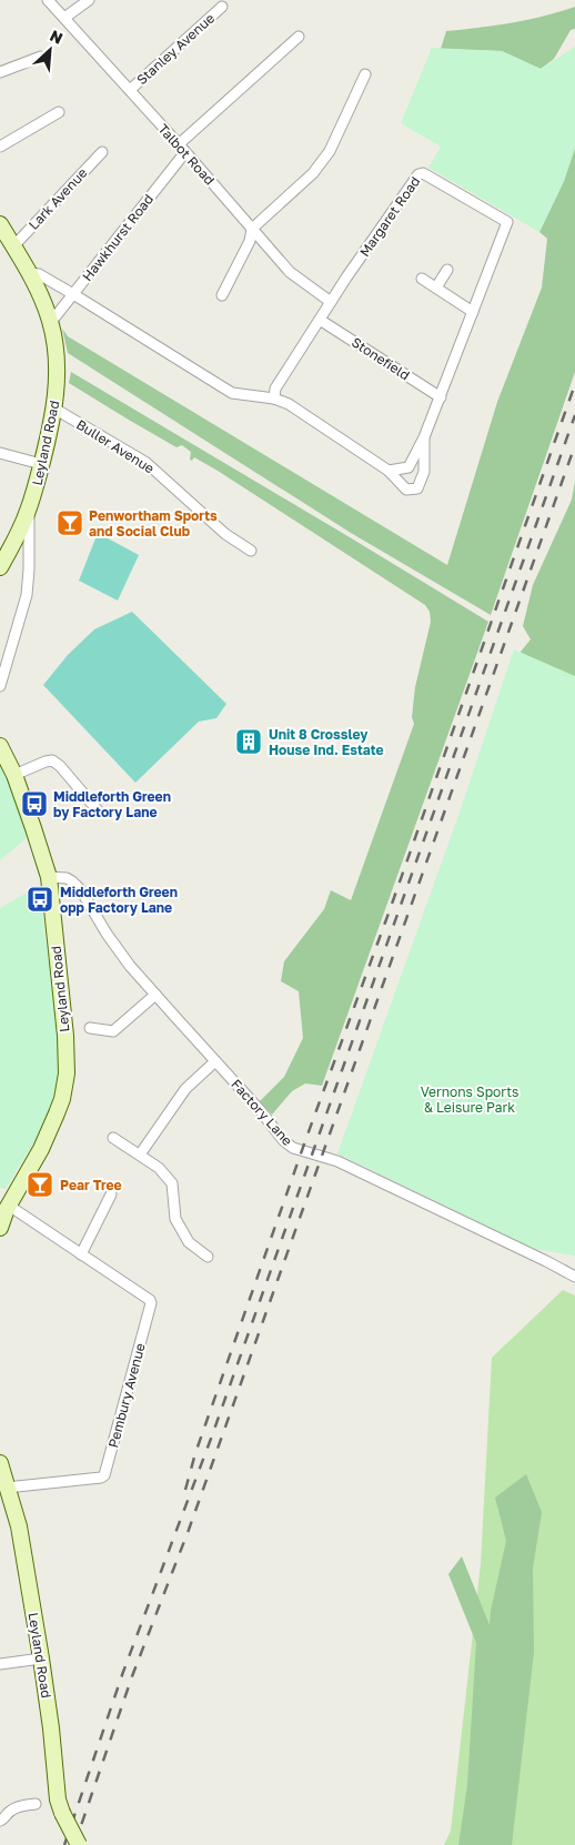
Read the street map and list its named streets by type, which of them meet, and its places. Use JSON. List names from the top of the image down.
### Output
{
  "streets": {
    "main road": ["Leyland Road"],
    "street": [
      "Stanley Avenue",
      "Talbot Road",
      "Lark Avenue",
      "Margaret Road",
      "Hawkhurst Road",
      "Stonefield",
      "Buller Avenue",
      "Factory Lane",
      "Pembury Avenue"
    ]
  },
  "crossings": [
    ["Stanley Avenue", "Talbot Road"],
    ["Talbot Road", "Margaret Road"],
    ["Talbot Road", "Hawkhurst Road"],
    ["Lark Avenue", "Leyland Road"],
    ["Margaret Road", "Hawkhurst Road"],
    ["Margaret Road", "Stonefield"],
    ["Margaret Road", "Leyland Road"],
    ["Hawkhurst Road", "Leyland Road"],
    ["Leyland Road", "Buller Avenue"],
    ["Leyland Road", "Factory Lane"],
    ["Leyland Road", "Pembury Avenue"]
  ],
  "parks": ["Vernons Sports & Leisure Park"],
  "places": {
    "bar": ["Penwortham Sports and Social Club", "Pear Tree"],
    "building": ["Unit 8 Crossley House Ind. Estate"],
    "bus stop": ["Middleforth Green by Factory Lane", "Middleforth Green opp Factory Lane"]
  },
  "north": "top right"
}
